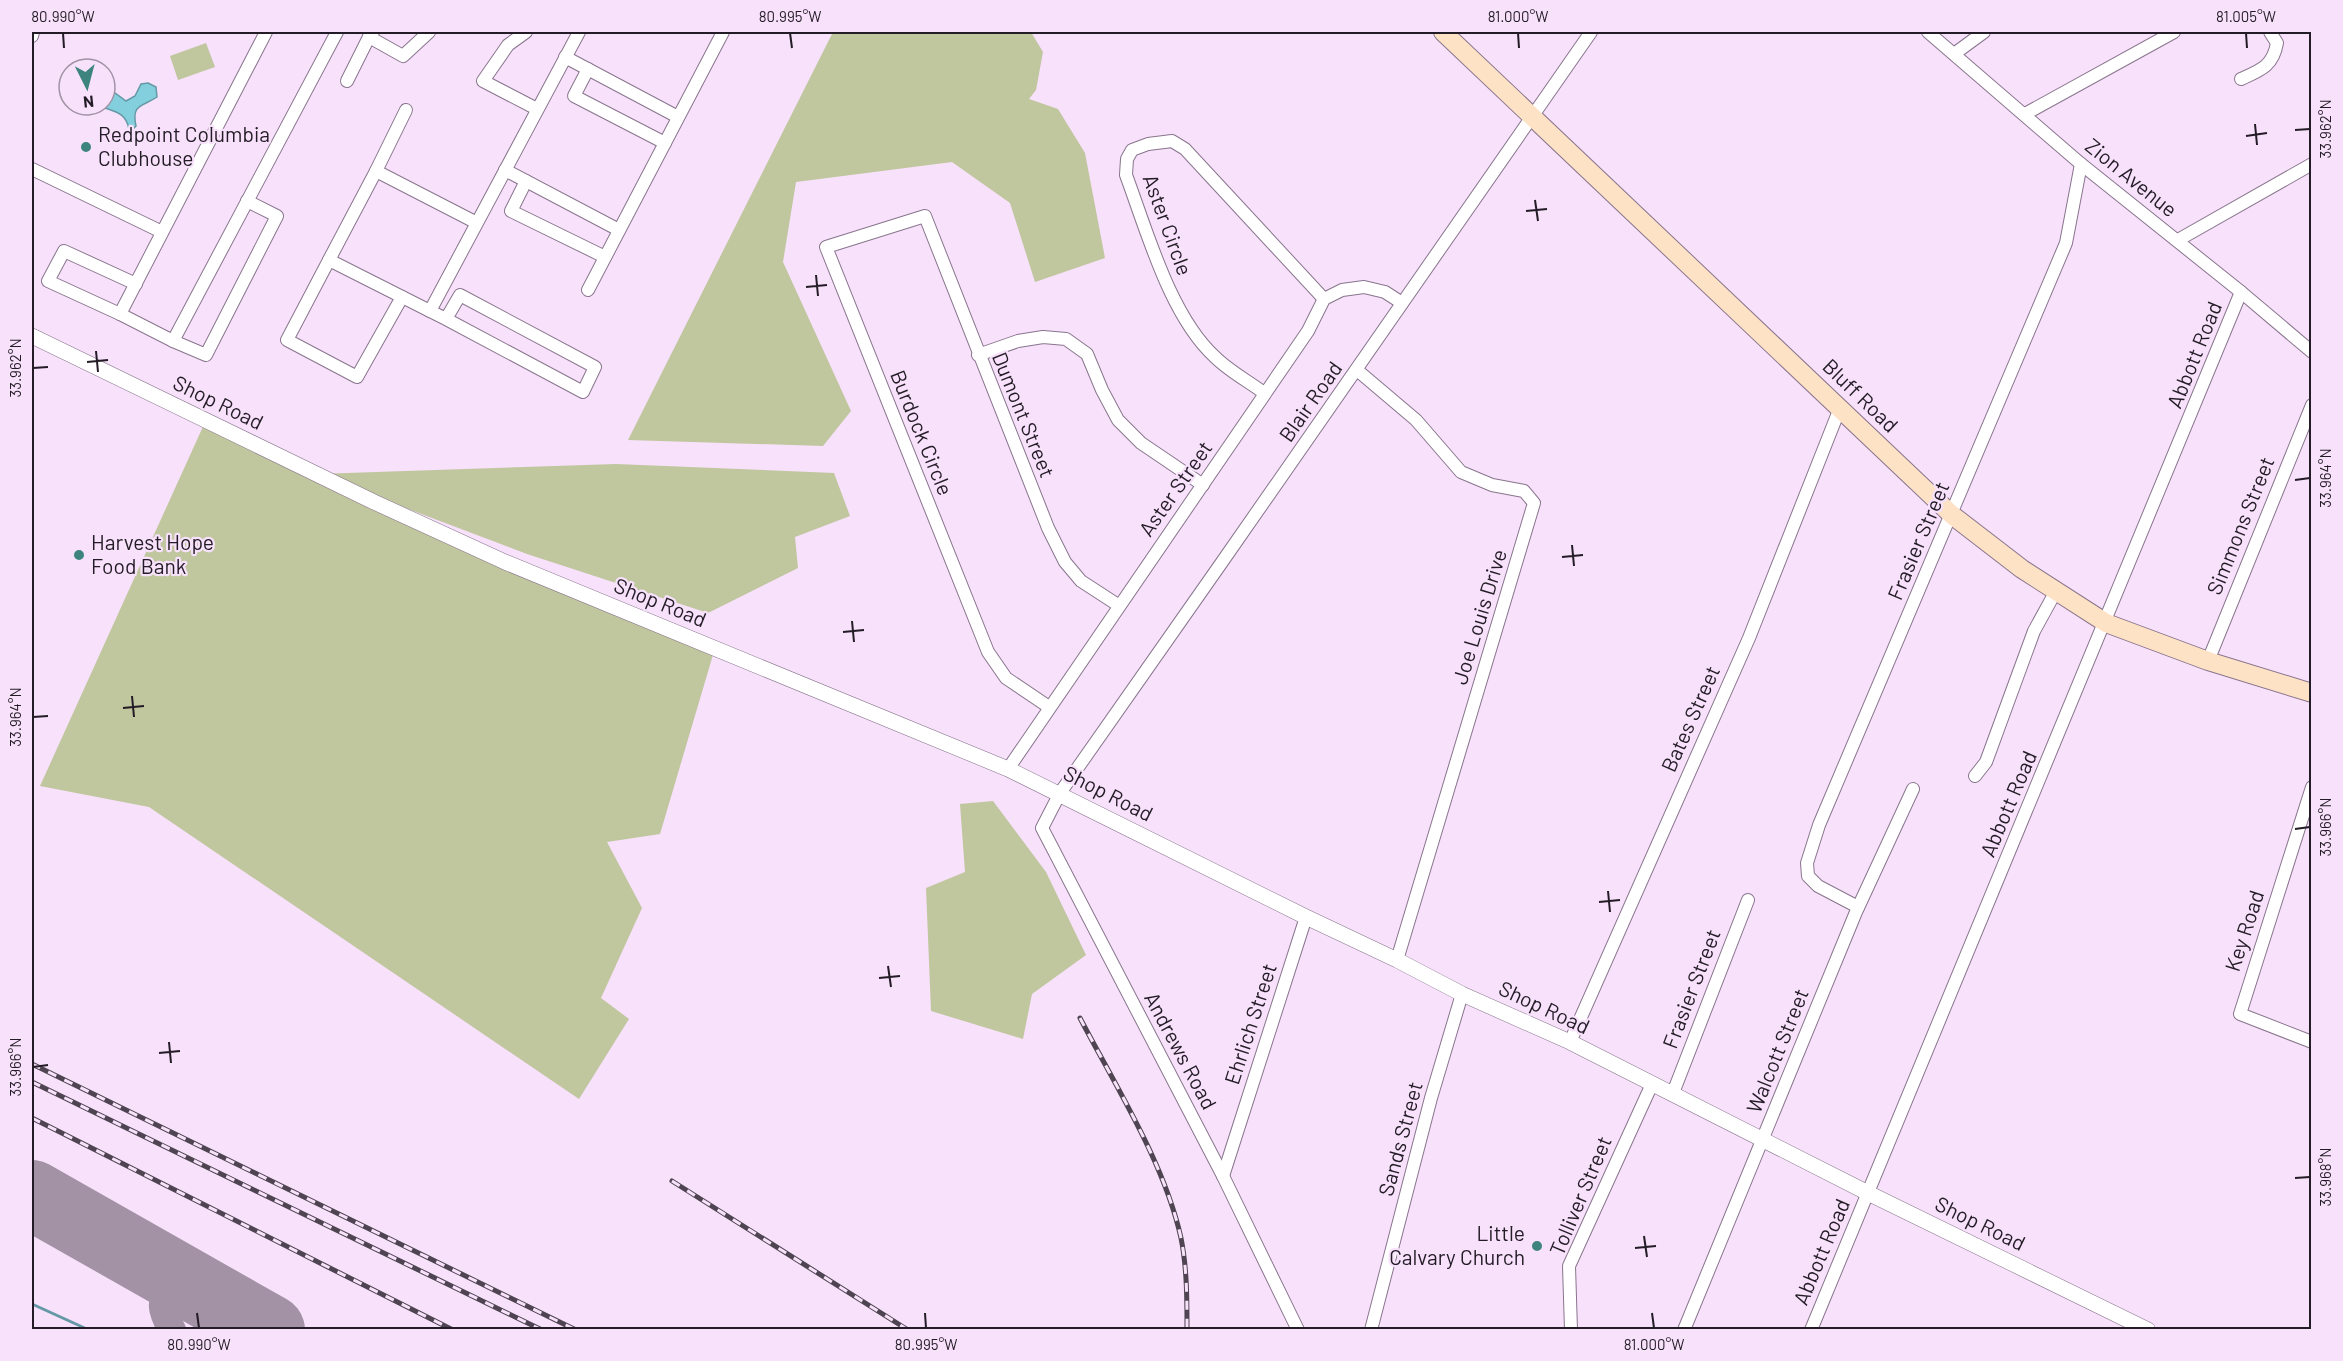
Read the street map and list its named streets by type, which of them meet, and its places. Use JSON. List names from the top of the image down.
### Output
{
  "streets": {
    "main road": ["Bluff Road"],
    "street": [
      "Zion Avenue",
      "Aster Circle",
      "Abbott Road",
      "Blair Road",
      "Shop Road",
      "Dumont Street",
      "Burdock Circle",
      "Aster Street",
      "Simmons Street",
      "Frasier Street",
      "Joe Louis Drive",
      "Bates Street",
      "Key Road",
      "Ehrlich Street",
      "Andrews Road",
      "Walcott Street",
      "Sands Street",
      "Tolliver Street"
    ]
  },
  "crossings": [
    ["Zion Avenue", "Abbott Road"],
    ["Zion Avenue", "Frasier Street"],
    ["Aster Circle", "Aster Street"],
    ["Abbott Road", "Bluff Road"],
    ["Abbott Road", "Shop Road"],
    ["Bluff Road", "Blair Road"],
    ["Bluff Road", "Simmons Street"],
    ["Bluff Road", "Frasier Street"],
    ["Bluff Road", "Bates Street"],
    ["Blair Road", "Shop Road"],
    ["Blair Road", "Joe Louis Drive"],
    ["Blair Road", "Andrews Road"],
    ["Shop Road", "Aster Street"],
    ["Shop Road", "Frasier Street"],
    ["Shop Road", "Joe Louis Drive"],
    ["Shop Road", "Bates Street"],
    ["Shop Road", "Ehrlich Street"],
    ["Shop Road", "Andrews Road"],
    ["Shop Road", "Walcott Street"],
    ["Shop Road", "Sands Street"],
    ["Shop Road", "Tolliver Street"],
    ["Dumont Street", "Burdock Circle"],
    ["Dumont Street", "Aster Street"],
    ["Burdock Circle", "Aster Street"],
    ["Frasier Street", "Walcott Street"],
    ["Ehrlich Street", "Andrews Road"]
  ],
  "places": ["Redpoint Columbia Clubhouse", "Harvest Hope Food Bank", "Little Calvary Church"],
  "north": "bottom",
  "coordinates": [
    "80.990°W",
    "80.995°W",
    "81.000°W",
    "81.005°W",
    "33.962°N",
    "33.964°N",
    "33.966°N",
    "33.968°N"
  ]
}
